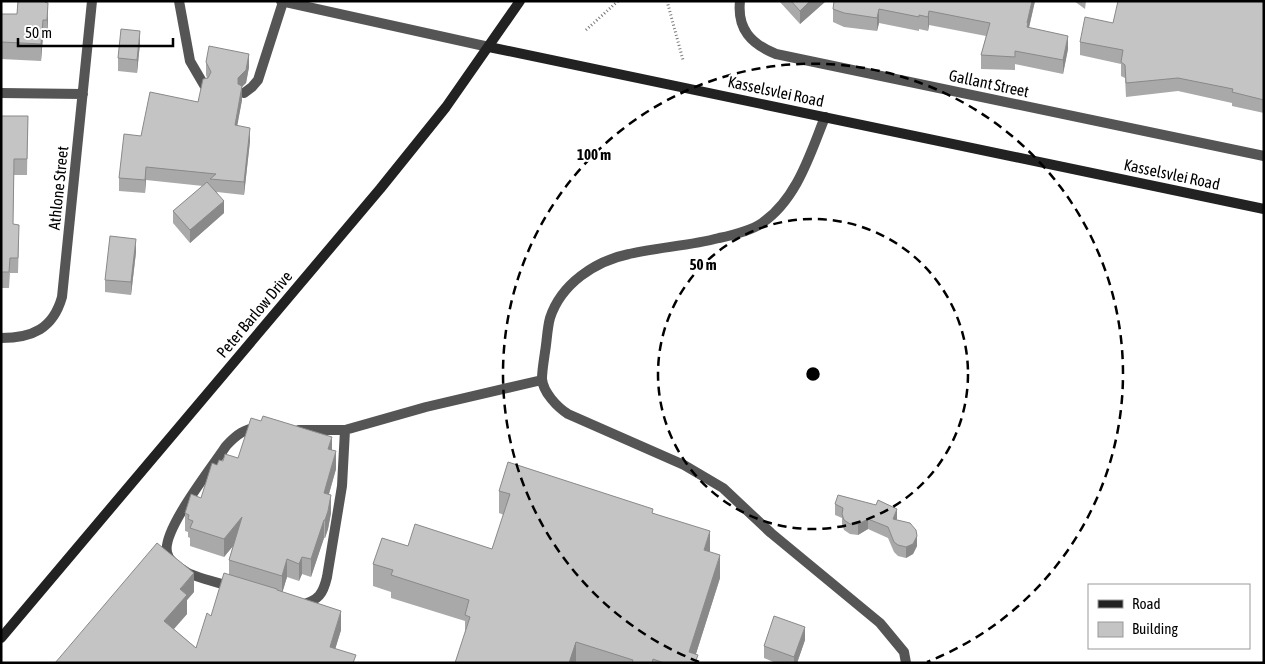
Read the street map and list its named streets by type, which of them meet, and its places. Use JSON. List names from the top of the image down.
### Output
{
  "streets": {
    "street": [
      "Gallant Street",
      "Kasselsvlei Road",
      "Athlone Street",
      "Peter Barlow Drive"
    ]
  },
  "crossings": [
    ["Kasselsvlei Road", "Peter Barlow Drive"]
  ],
  "legend": ["Road", "Building"],
  "scale_bar": "50 m",
  "rings": ["100 m", "50 m"]
}
